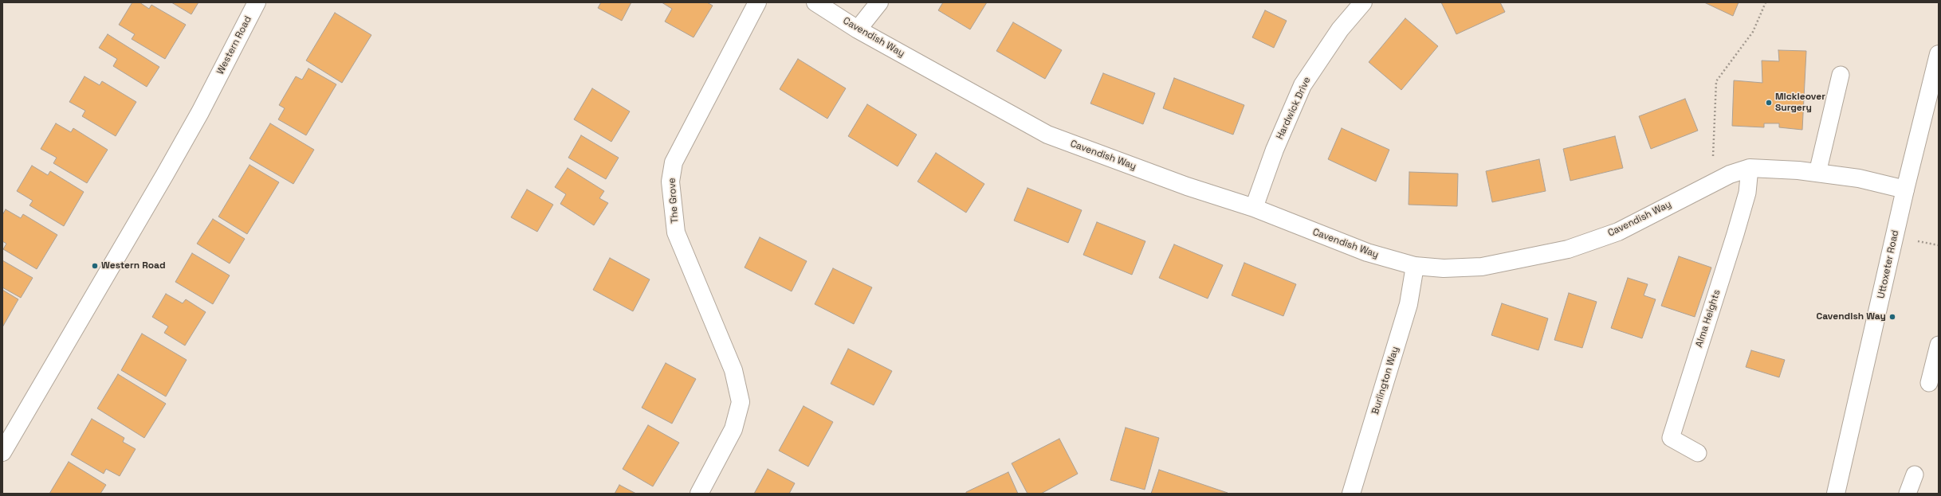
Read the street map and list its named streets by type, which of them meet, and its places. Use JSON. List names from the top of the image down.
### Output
{
  "streets": {
    "street": [
      "Cavendish Way",
      "Western Road",
      "Hardwick Drive",
      "The Grove",
      "Uttoxeter Road",
      "Burlington Way"
    ],
    "lane": ["Alma Heights"]
  },
  "crossings": [
    ["Cavendish Way", "Hardwick Drive"],
    ["Cavendish Way", "Uttoxeter Road"],
    ["Cavendish Way", "Alma Heights"],
    ["Cavendish Way", "Burlington Way"]
  ],
  "places": ["Mickleover Surgery", "Western Road", "Cavendish Way"]
}
